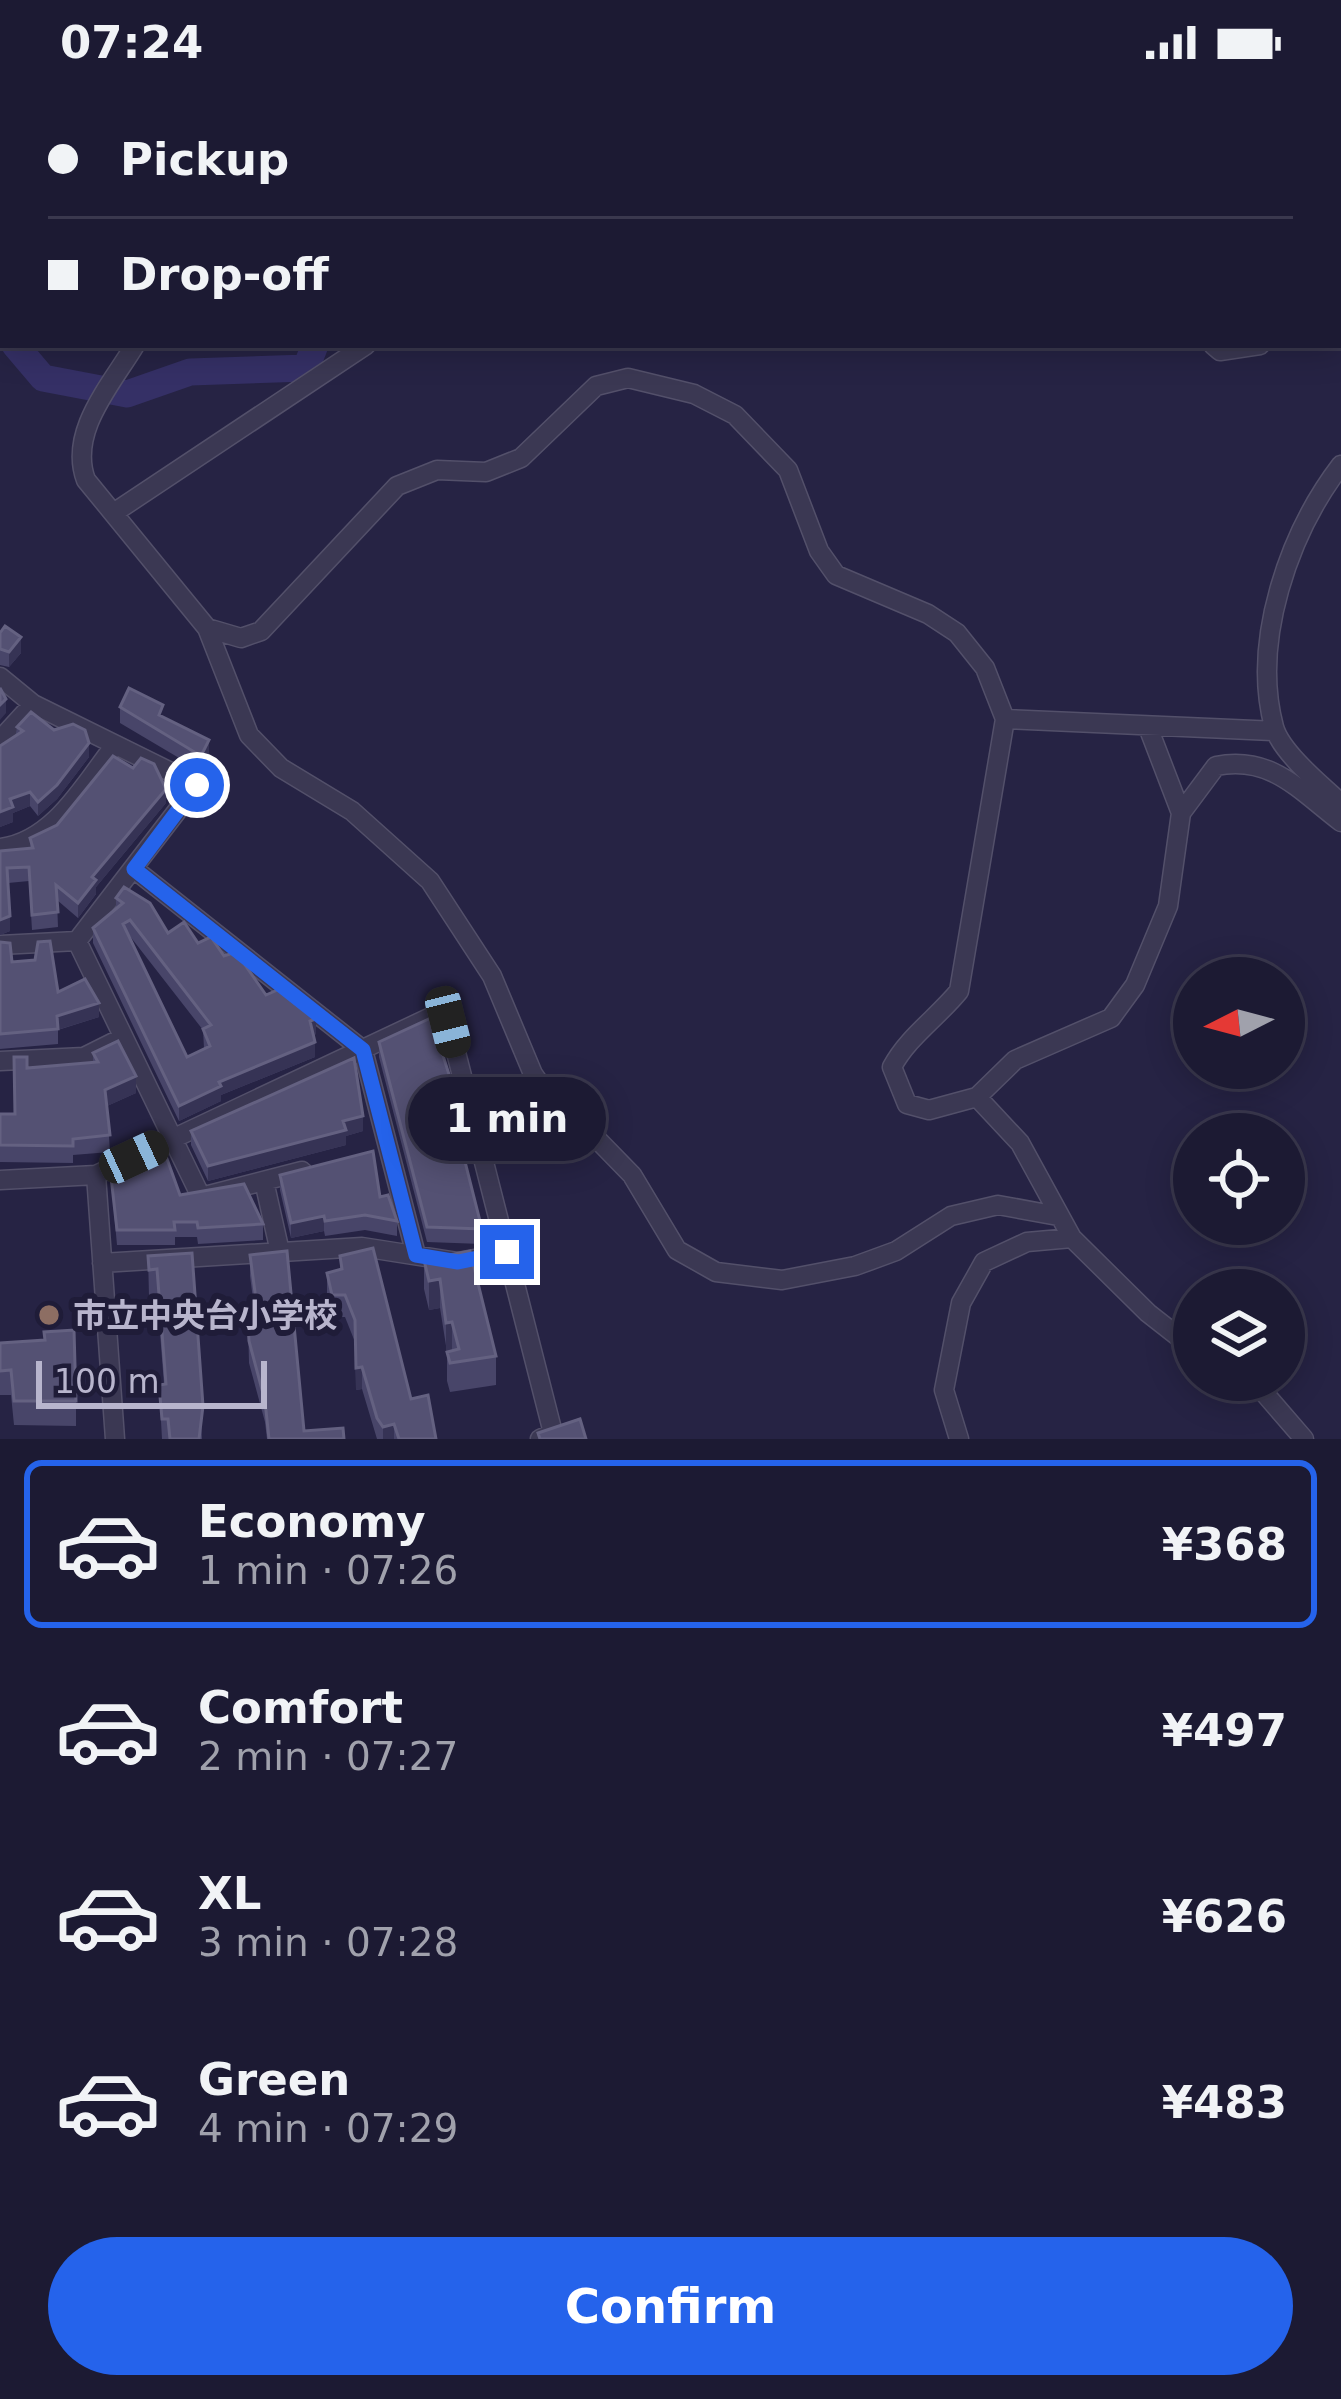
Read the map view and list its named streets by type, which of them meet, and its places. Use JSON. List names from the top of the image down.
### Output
{
  "places": ["市立中央台小学校"],
  "scale_bar": "100 m",
  "north": "left",
  "page": {
    "status": "07:24",
    "banner": ["Pickup", "Drop-off"],
    "bubble": "1 min",
    "scale": "100 m",
    "list": [
      {
        "name": "Economy",
        "note": "1 min · 07:26",
        "value": "¥368"
      },
      {
        "name": "Comfort",
        "note": "2 min · 07:27",
        "value": "¥497"
      },
      {
        "name": "XL",
        "note": "3 min · 07:28",
        "value": "¥626"
      },
      {
        "name": "Green",
        "note": "4 min · 07:29",
        "value": "¥483"
      }
    ],
    "buttons": "Confirm"
  }
}
